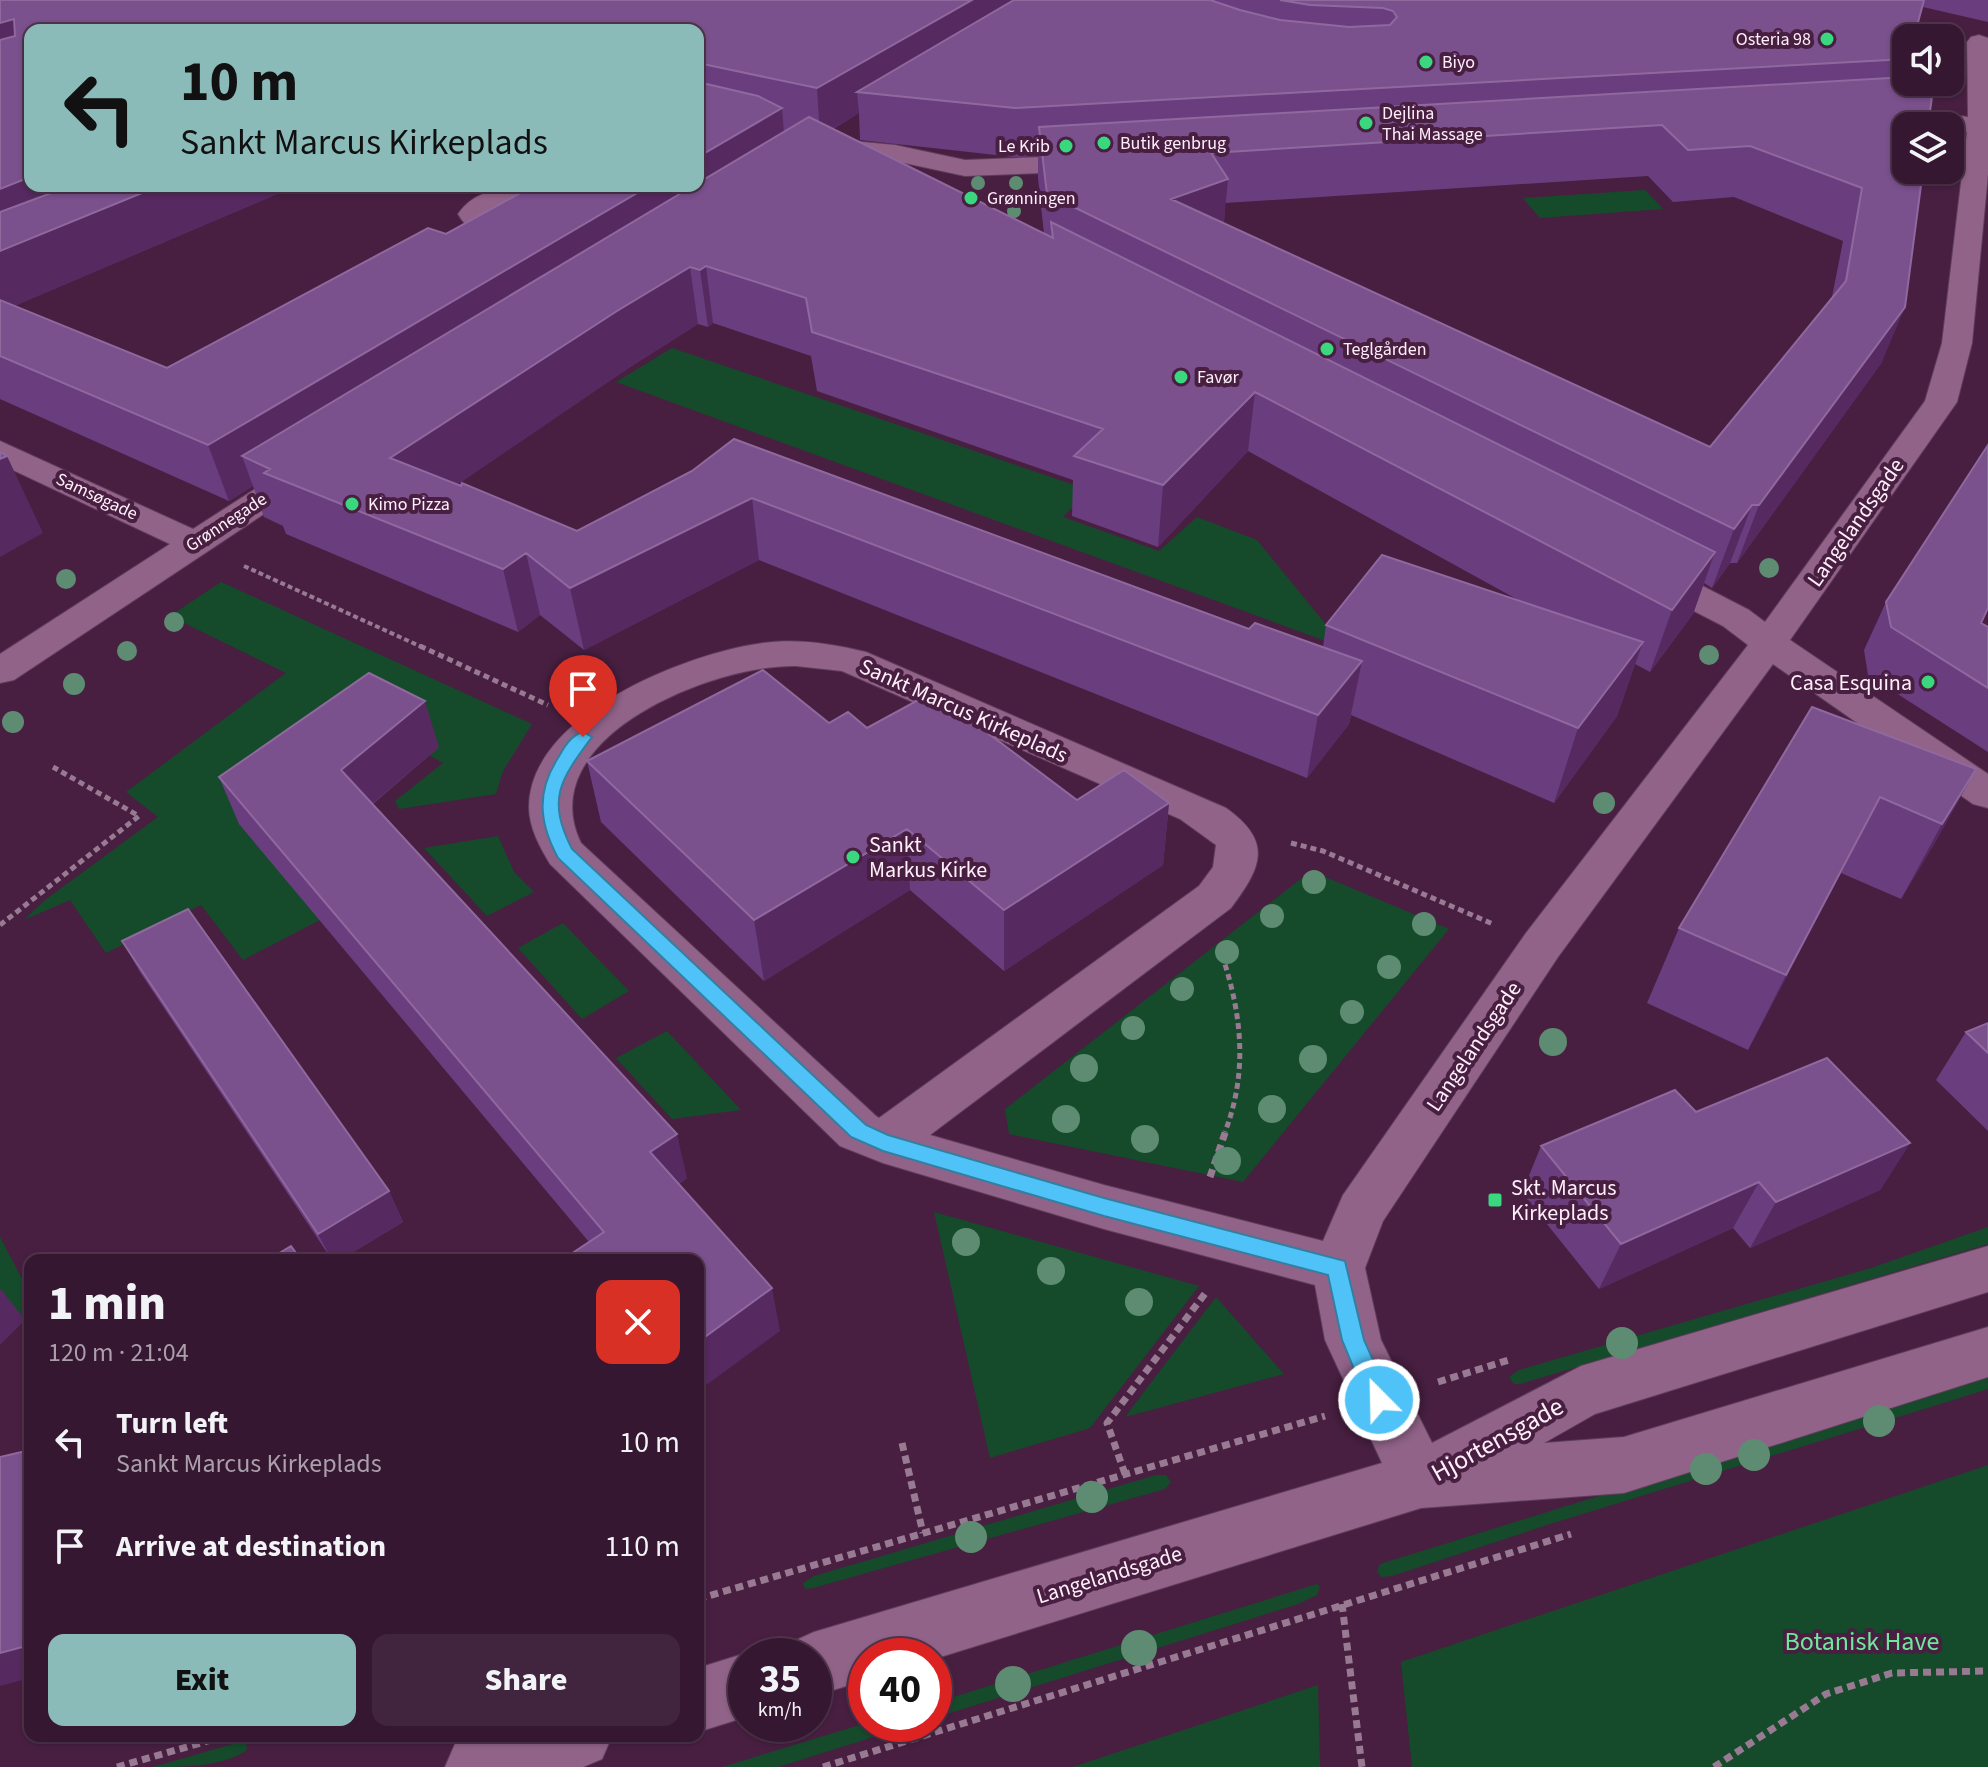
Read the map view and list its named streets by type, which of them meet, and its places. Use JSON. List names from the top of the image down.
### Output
{
  "streets": {
    "street": [
      "Samsøgade",
      "Grønnegade",
      "Langelandsgade",
      "Sankt Marcus Kirkeplads",
      "Hjortensgade"
    ]
  },
  "crossings": [
    ["Samsøgade", "Grønnegade"],
    ["Langelandsgade", "Sankt Marcus Kirkeplads"],
    ["Langelandsgade", "Hjortensgade"]
  ],
  "parks": ["Botanisk Have"],
  "places": {
    "other": [
      "Osteria 98",
      "Biyo",
      "Dejlina Thai Massage",
      "Butik genbrug",
      "Le Krib",
      "Grønningen",
      "Teglgården",
      "Favør",
      "Kimo Pizza",
      "Casa Esquina",
      "Sankt Markus Kirke"
    ],
    "transit": ["Skt. Marcus Kirkeplads"]
  },
  "page": {
    "turn": ["10 m", "Sankt Marcus Kirkeplads"],
    "heading": ["1 min", "120 m · 21:04"],
    "list": [
      {
        "name": "Turn left",
        "note": "Sankt Marcus Kirkeplads",
        "value": "10 m"
      },
      {
        "name": "Arrive at destination",
        "value": "110 m"
      }
    ],
    "buttons": ["Exit", "Share"],
    "speed": "35 km/h",
    "limit": "40"
  }
}
